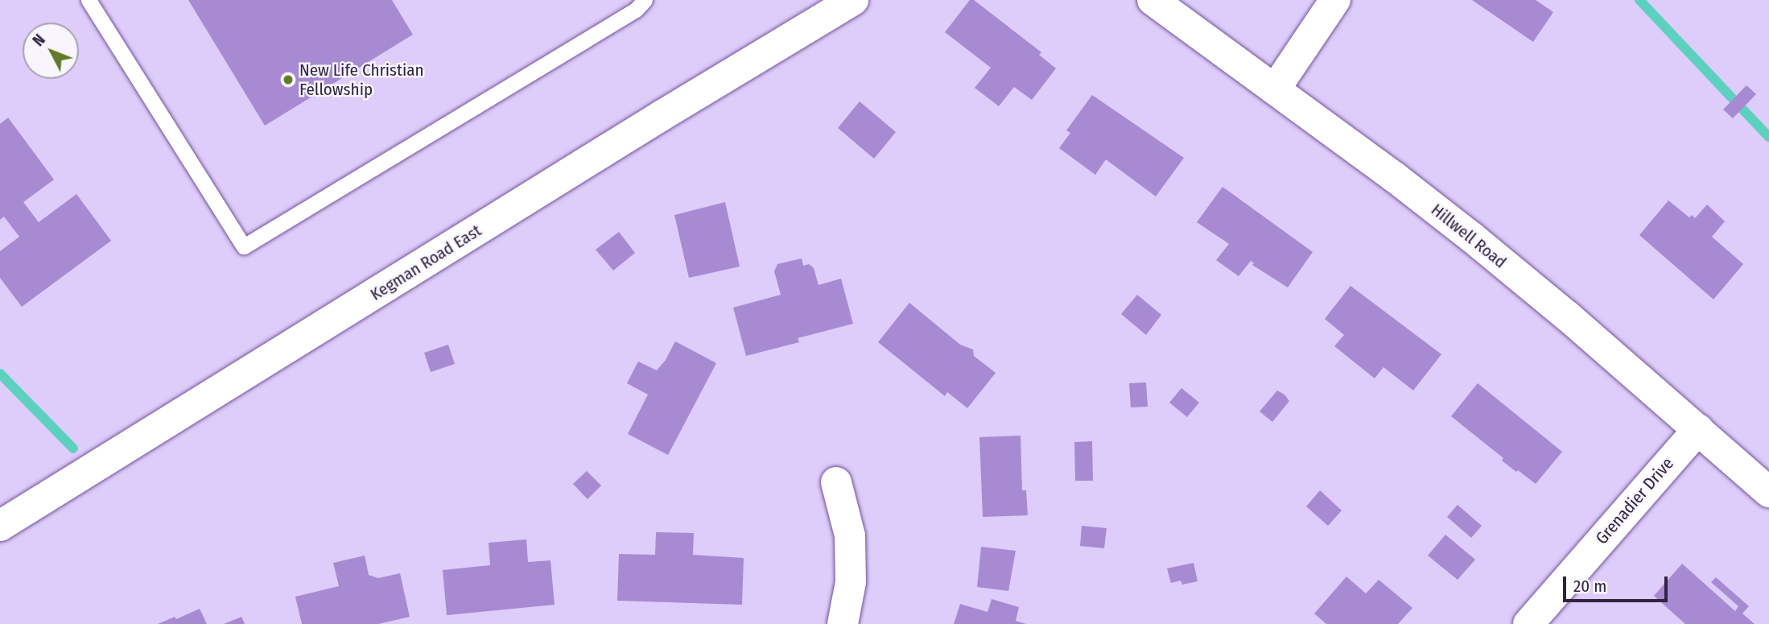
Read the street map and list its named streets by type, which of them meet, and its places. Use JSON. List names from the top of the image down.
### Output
{
  "streets": {
    "street": ["Hillwell Road", "Kegman Road East", "Grenadier Drive"]
  },
  "crossings": [
    ["Hillwell Road", "Grenadier Drive"]
  ],
  "places": ["New Life Christian Fellowship"],
  "scale_bar": "20 m",
  "north": "top left"
}
